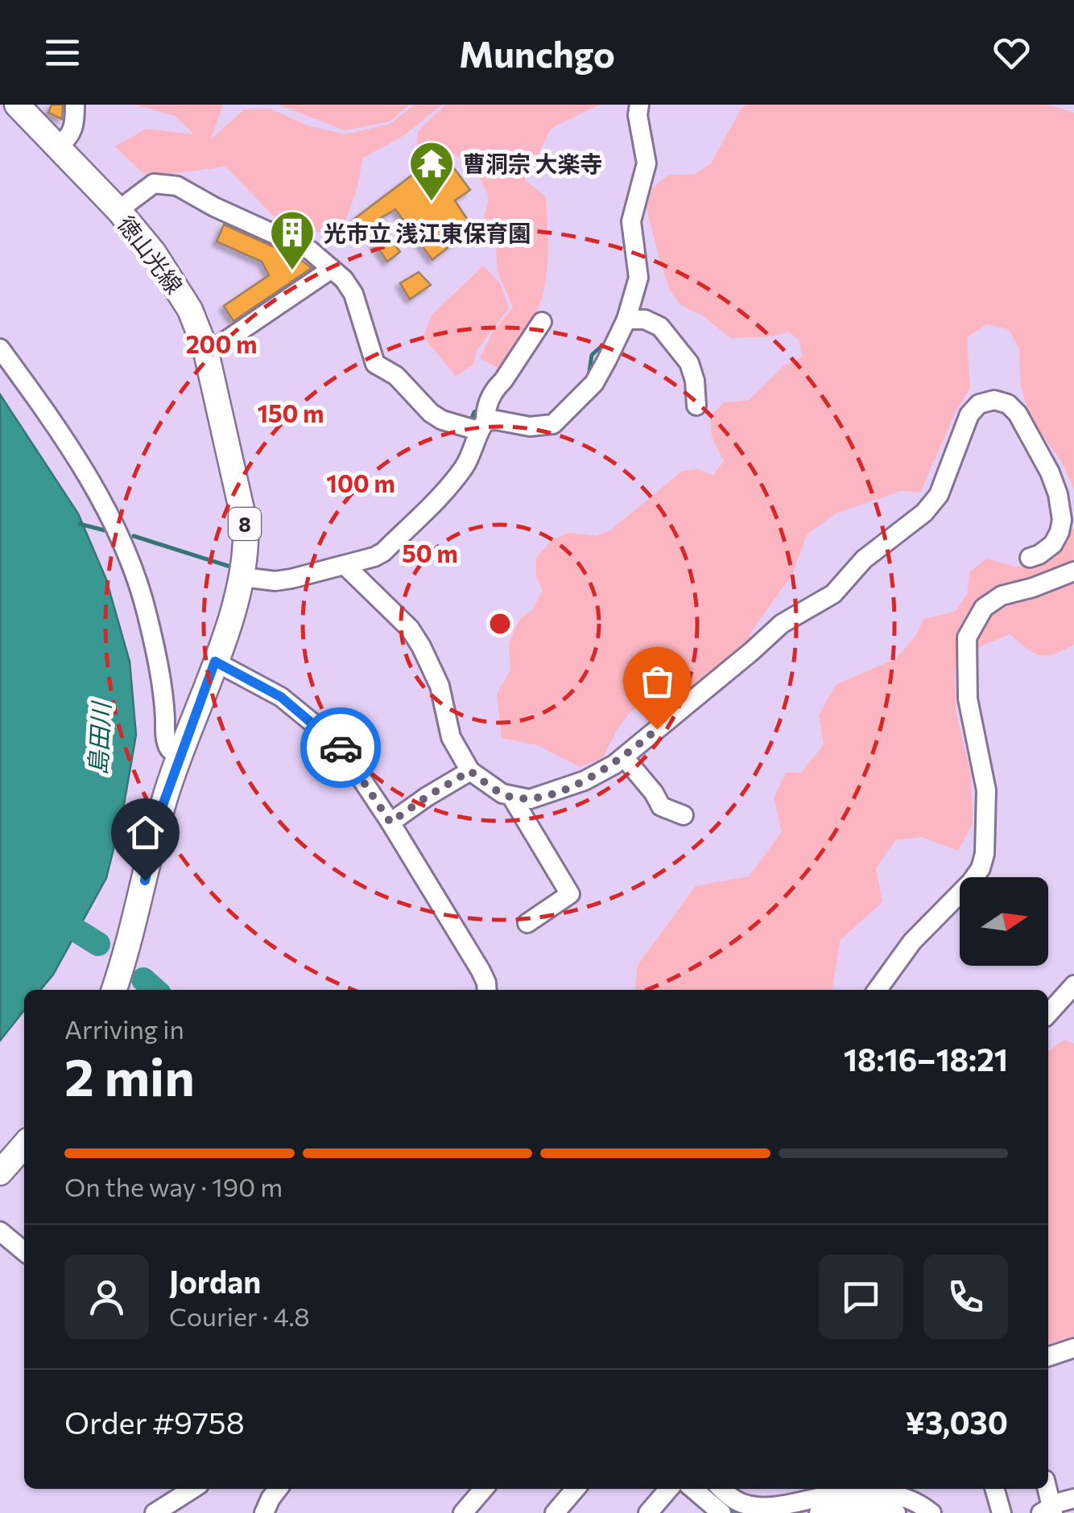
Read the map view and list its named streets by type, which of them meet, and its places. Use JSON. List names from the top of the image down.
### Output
{
  "streets": {
    "main road": ["徳山光線", "8"]
  },
  "water": ["島田川"],
  "places": {
    "temple": ["曹洞宗 大楽寺"],
    "building": ["光市立 浅江東保育園"]
  },
  "north": "right",
  "page": {
    "header": "Munchgo",
    "heading": ["2 min", "Arriving in", "18:16–18:21"],
    "panel": [
      "Jordan",
      "Courier · 4.8",
      "Order #9758",
      "¥3,030"
    ],
    "bar": "On the way · 190 m"
  },
  "rings": [
    "200 m",
    "150 m",
    "100 m",
    "50 m"
  ]
}
